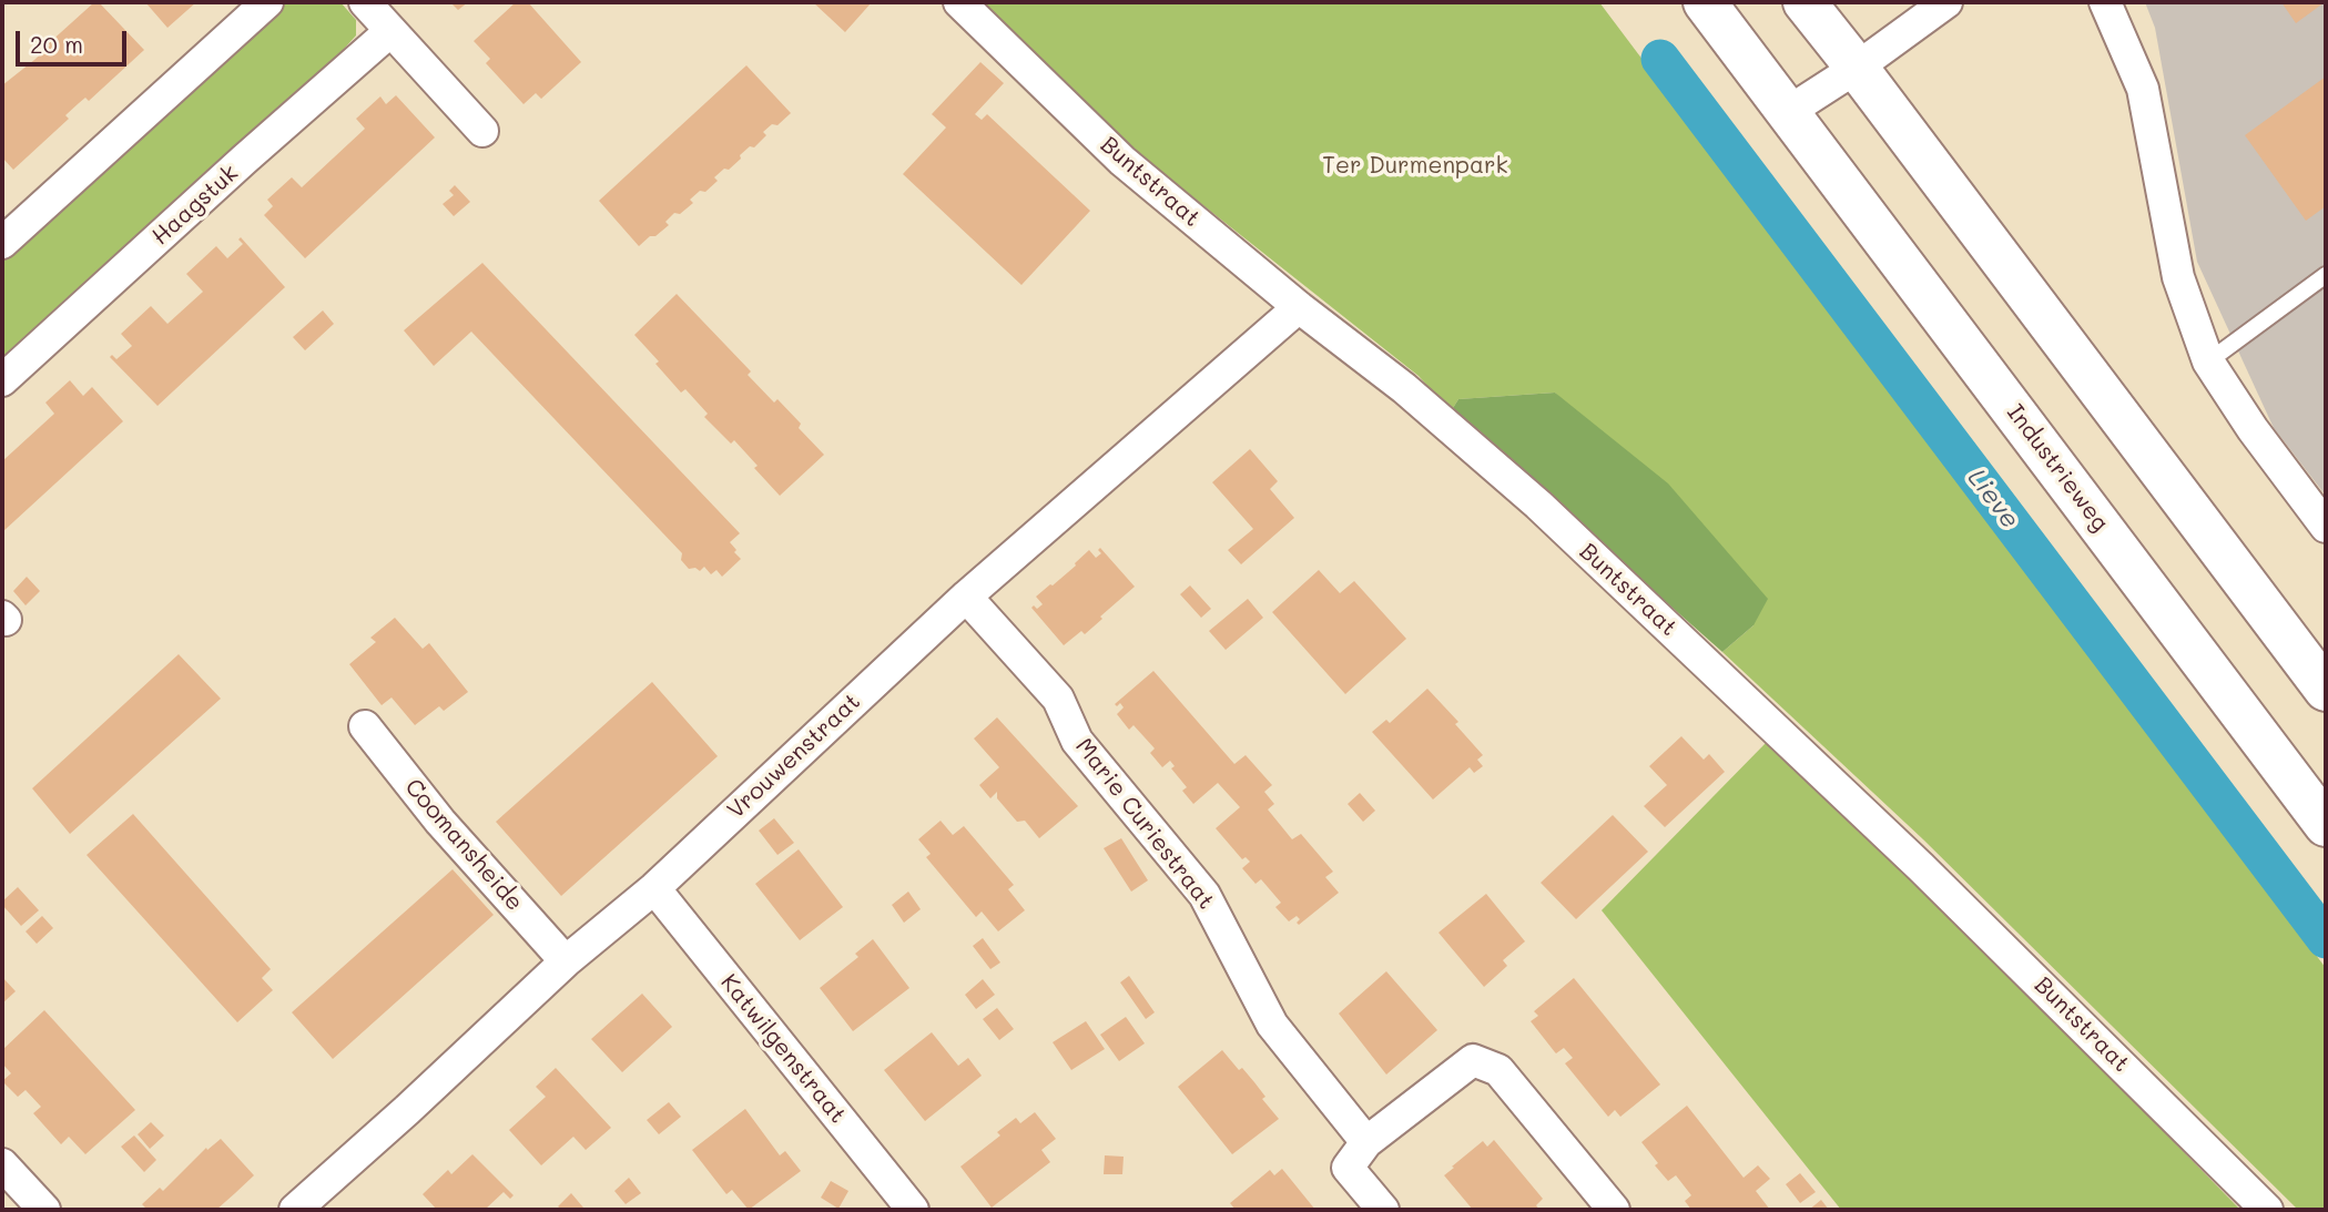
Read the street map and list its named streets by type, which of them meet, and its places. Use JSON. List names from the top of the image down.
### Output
{
  "streets": {
    "highway": ["Industrieweg"],
    "street": [
      "Buntstraat",
      "Haagstuk",
      "Vrouwenstraat",
      "Marie Curiestraat",
      "Coomansheide",
      "Katwilgenstraat"
    ]
  },
  "crossings": [
    ["Buntstraat", "Vrouwenstraat"],
    ["Vrouwenstraat", "Marie Curiestraat"],
    ["Vrouwenstraat", "Coomansheide"],
    ["Vrouwenstraat", "Katwilgenstraat"]
  ],
  "water": ["Lieve"],
  "parks": ["Ter Durmenpark"],
  "scale_bar": "20 m"
}
